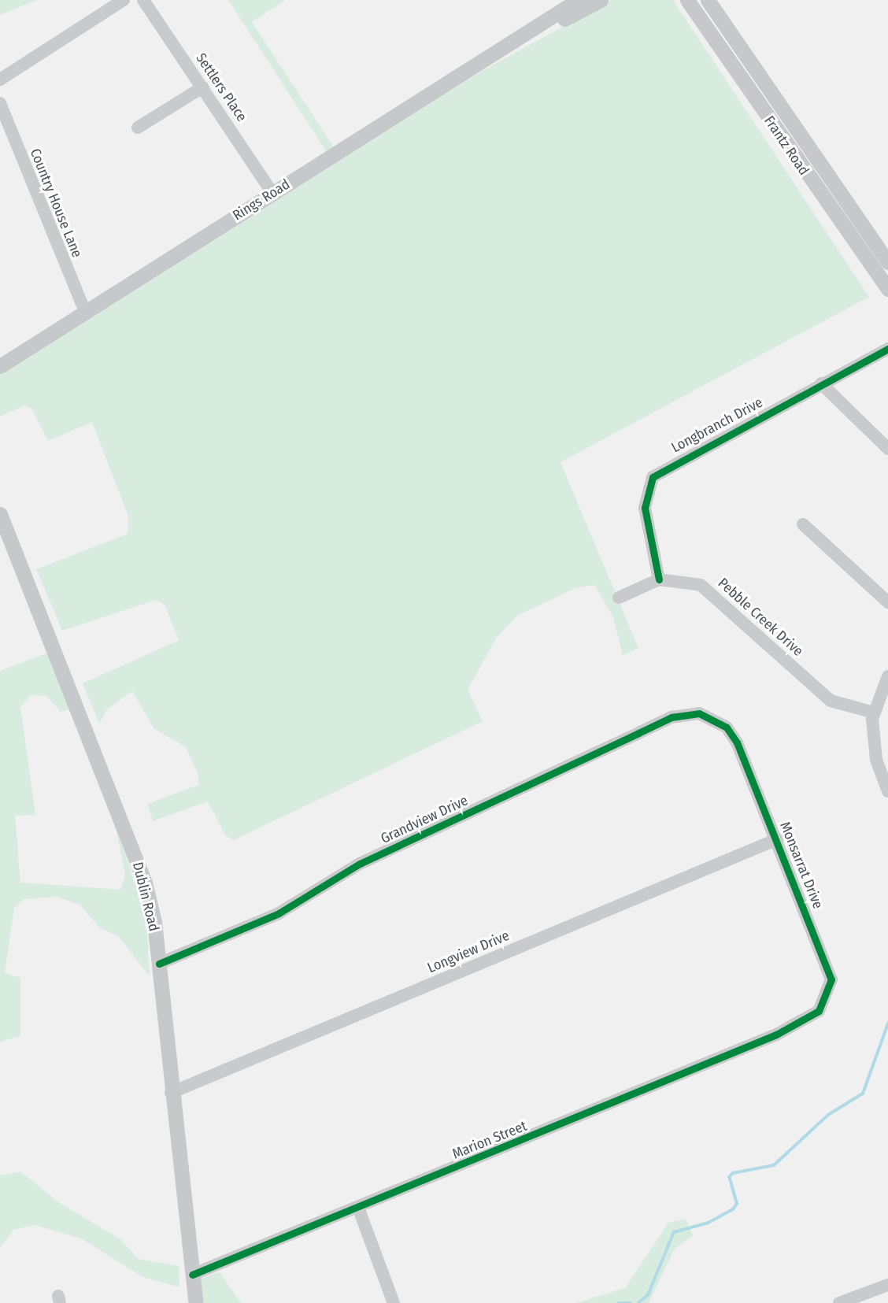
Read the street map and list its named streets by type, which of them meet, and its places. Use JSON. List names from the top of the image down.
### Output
{
  "streets": {
    "main road": ["Frantz Road", "Rings Road", "Dublin Road"],
    "street": [
      "Settlers Place",
      "Country House Lane",
      "Longbranch Drive",
      "Pebble Creek Drive",
      "Grandview Drive",
      "Monsarrat Drive",
      "Longview Drive",
      "Marion Street"
    ]
  },
  "crossings": [
    ["Settlers Place", "Rings Road"],
    ["Rings Road", "Country House Lane"],
    ["Longbranch Drive", "Pebble Creek Drive"],
    ["Grandview Drive", "Monsarrat Drive"],
    ["Grandview Drive", "Dublin Road"],
    ["Monsarrat Drive", "Longview Drive"],
    ["Monsarrat Drive", "Marion Street"],
    ["Dublin Road", "Longview Drive"],
    ["Dublin Road", "Marion Street"]
  ]
}
